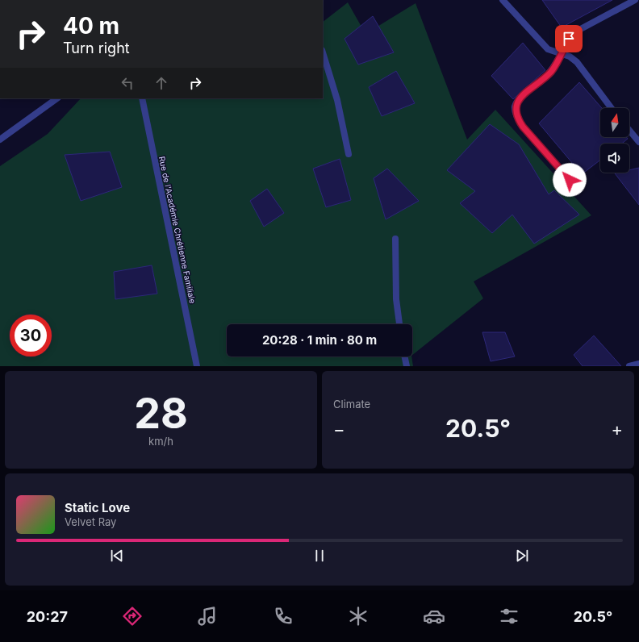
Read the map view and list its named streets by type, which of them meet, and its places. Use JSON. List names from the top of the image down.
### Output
{
  "streets": {
    "street": ["Rue de l'Académie Chrétienne Familiale"]
  },
  "north": "top",
  "page": {
    "turn": ["40 m", "Turn right"],
    "limit": "30",
    "trip": "20:28 · 1 min · 80 m",
    "tile": [
      ["28", "km/h"],
      "Climate"
    ],
    "heat": ["−", "20.5°", "+"],
    "song": ["Static Love", "Velvet Ray"],
    "tabs": ["20:27", "20.5°"]
  }
}
